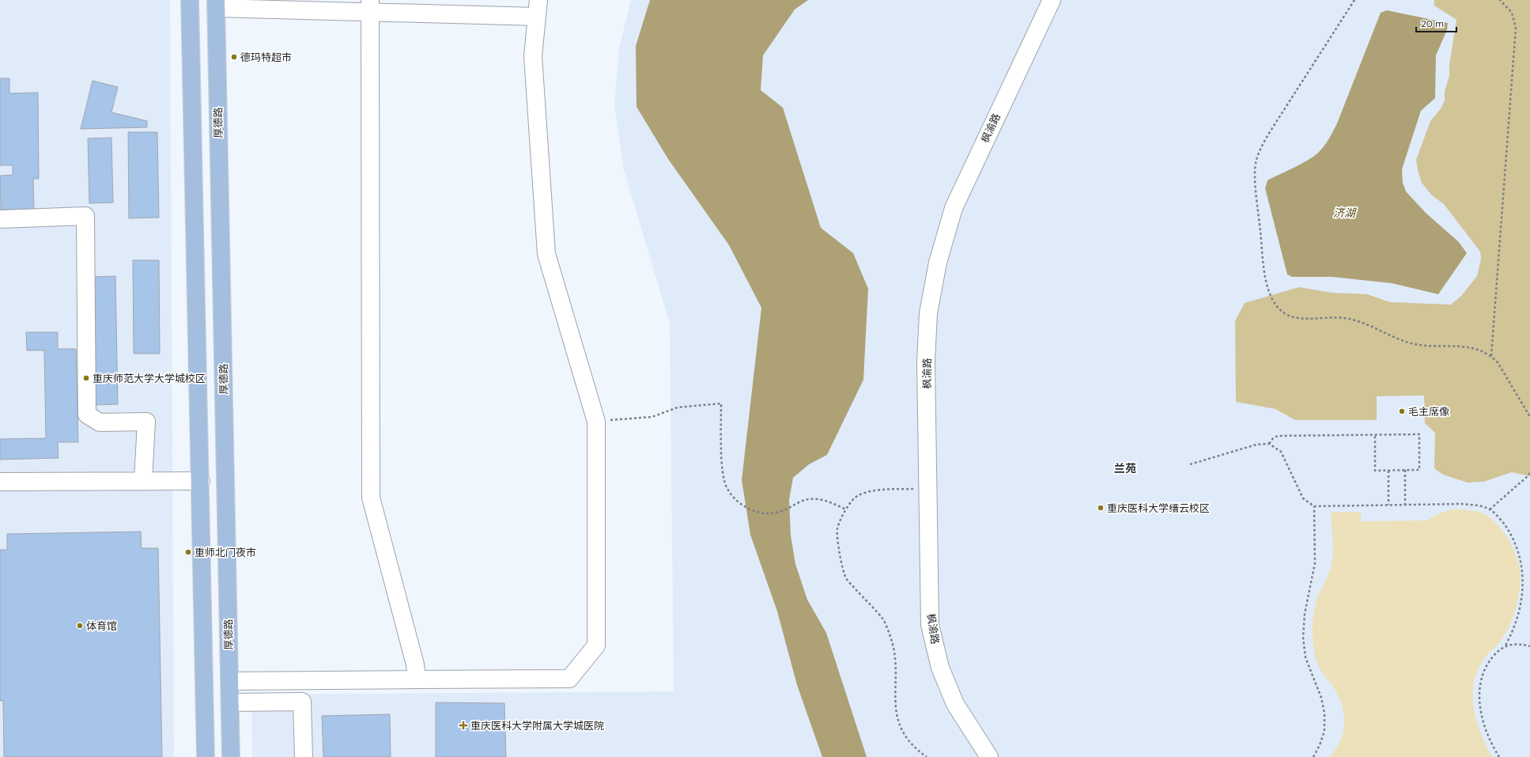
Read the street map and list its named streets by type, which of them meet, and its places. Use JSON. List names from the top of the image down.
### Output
{
  "streets": {
    "main road": ["厚德路"],
    "street": ["枫渝路"]
  },
  "districts": ["兰苑"],
  "water": ["济湖"],
  "places": {
    "other": [
      "德玛特超市",
      "重庆师范大学大学城校区",
      "毛主席像",
      "重庆医科大学缙云校区",
      "重师北门夜市",
      "体育馆"
    ],
    "health": ["重庆医科大学附属大学城医院"]
  },
  "scale_bar": "20 m"
}
